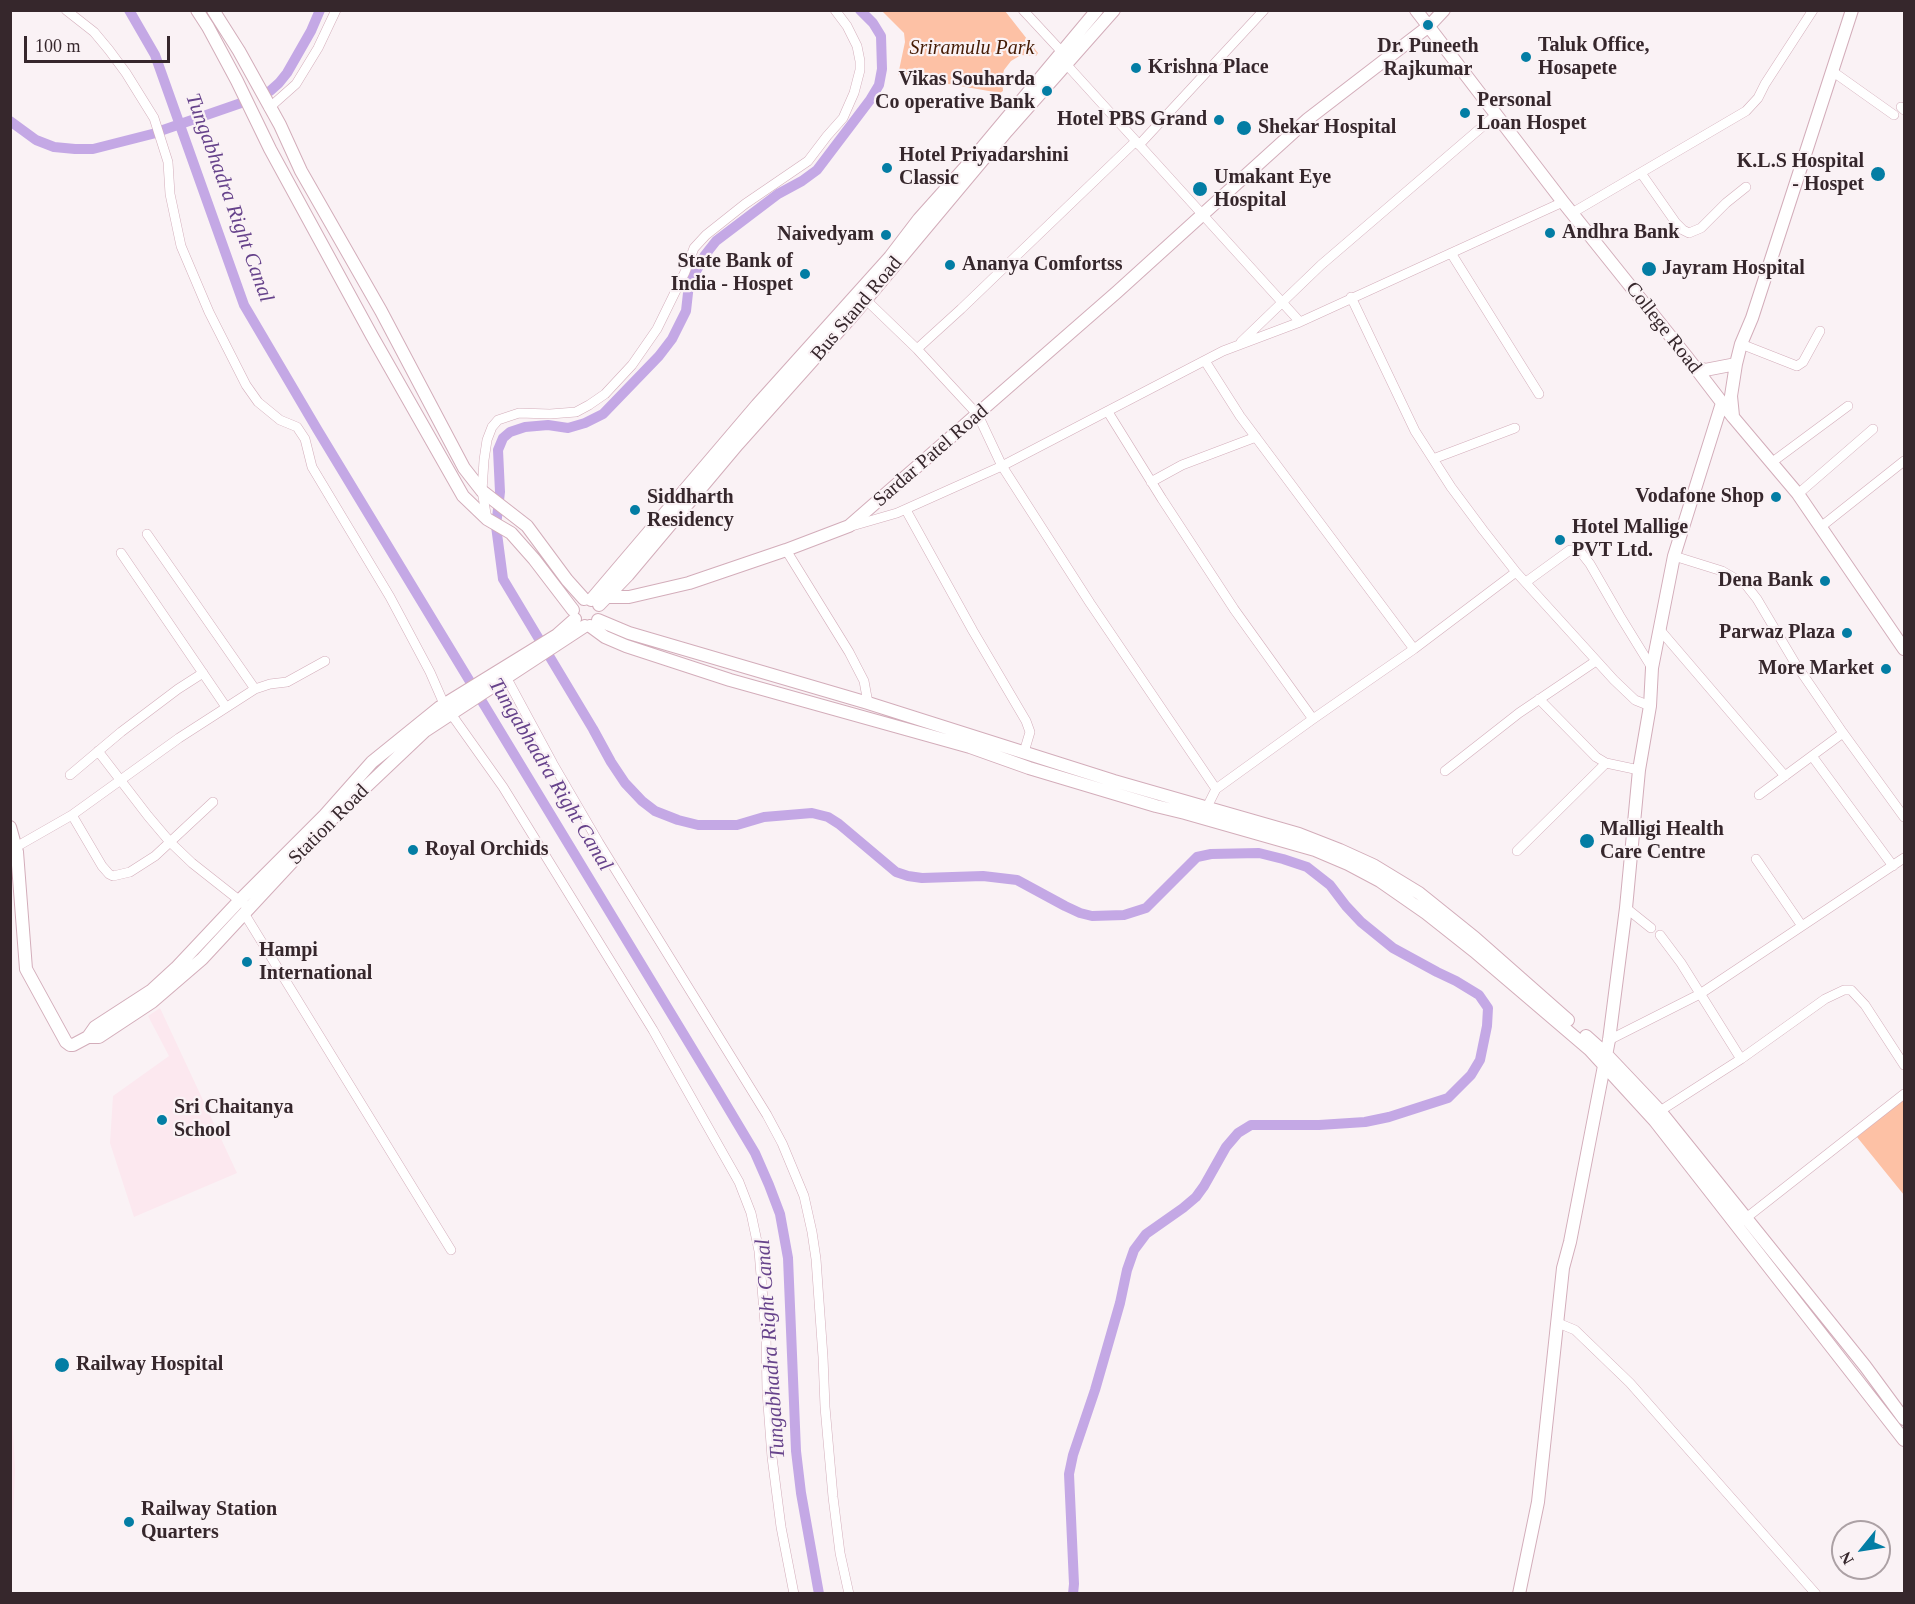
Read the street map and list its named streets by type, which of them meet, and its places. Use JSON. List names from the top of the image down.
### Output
{
  "streets": {
    "street": [
      "Bus Stand Road",
      "College Road",
      "Sardar Patel Road",
      "Station Road"
    ]
  },
  "crossings": [
    ["Bus Stand Road", "Sardar Patel Road"],
    ["College Road", "Sardar Patel Road"]
  ],
  "water": ["Tungabhadra Right Canal"],
  "parks": ["Sriramulu Park"],
  "places": [
    "Dr. Puneeth Rajkumar",
    "Taluk Office, Hosapete",
    "Krishna Place",
    "Vikas Souharda Co operative Bank",
    "Personal Loan Hospet",
    "Hotel PBS Grand",
    "Shekar Hospital",
    "Hotel Priyadarshini Classic",
    "K.L.S Hospital - Hospet",
    "Umakant Eye Hospital",
    "Andhra Bank",
    "Naivedyam",
    "Ananya Comfortss",
    "Jayram Hospital",
    "State Bank of India - Hospet",
    "Vodafone Shop",
    "Siddharth Residency",
    "Hotel Mallige PVT Ltd.",
    "Dena Bank",
    "Parwaz Plaza",
    "More Market",
    "Malligi Health Care Centre",
    "Royal Orchids",
    "Hampi International",
    "Sri Chaitanya School",
    "Railway Hospital",
    "Railway Station Quarters"
  ],
  "scale_bar": "100 m",
  "north": "bottom left"
}
